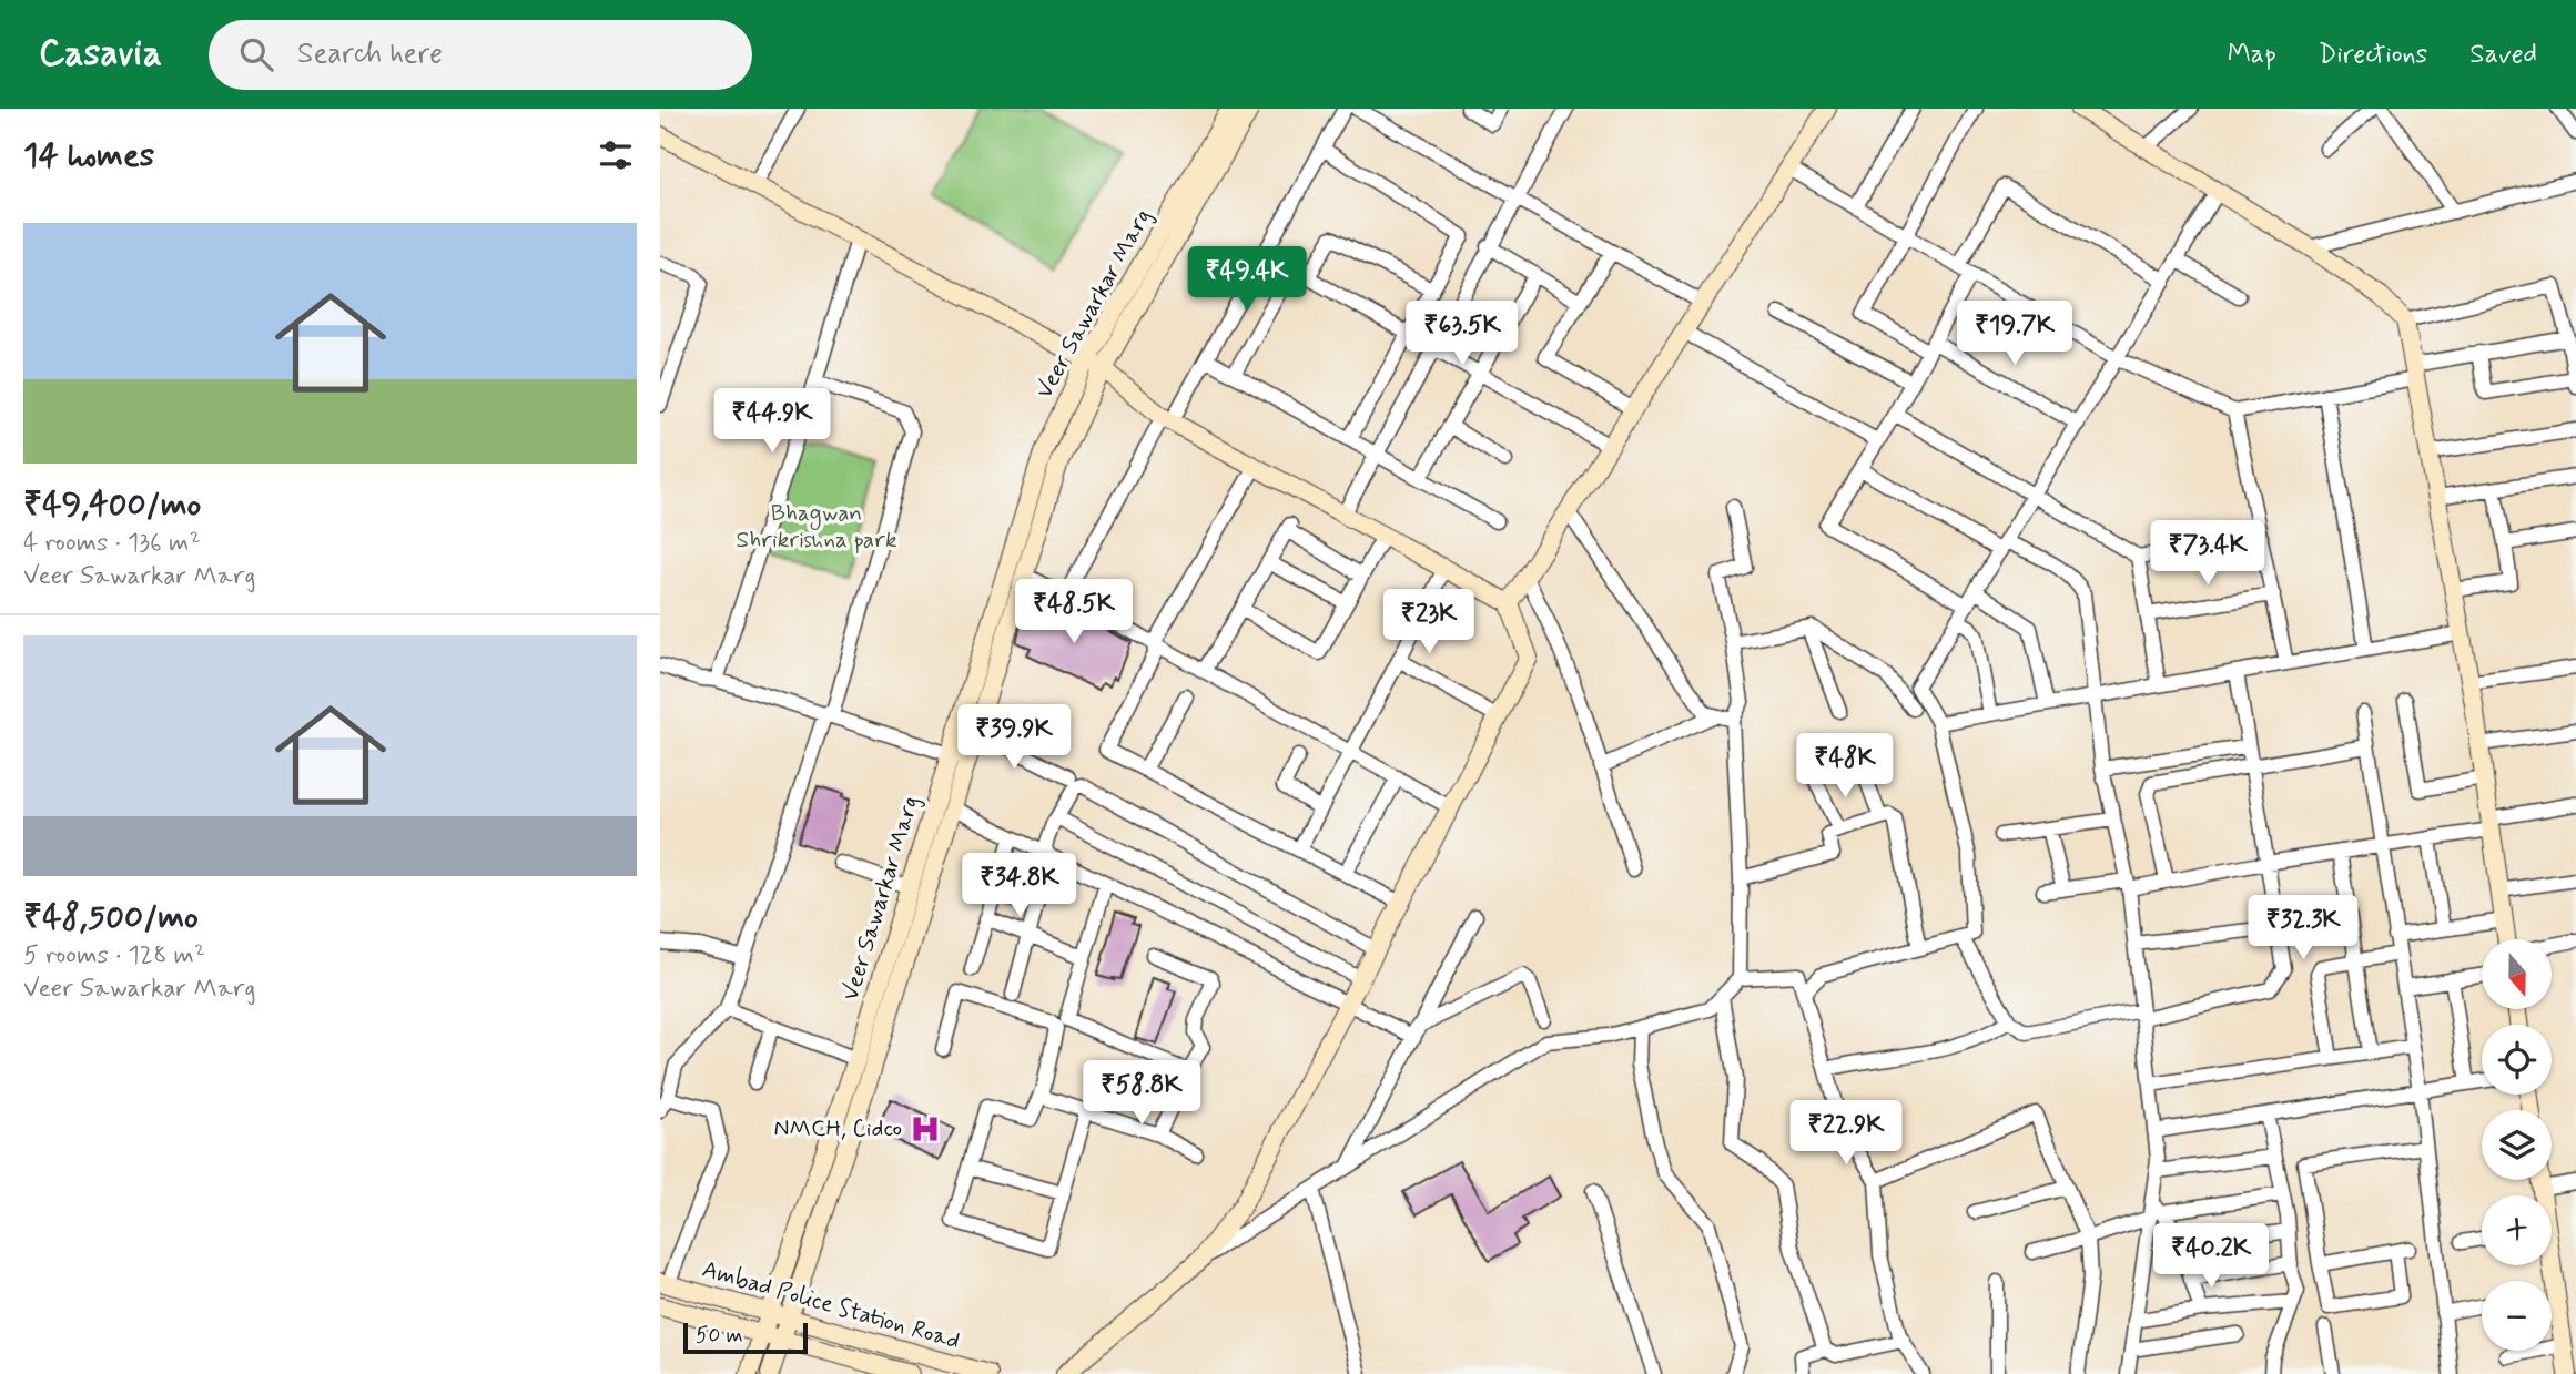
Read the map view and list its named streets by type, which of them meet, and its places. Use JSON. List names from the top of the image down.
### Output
{
  "streets": {
    "street": ["Veer Sawarkar Marg", "Ambad Police Station Road"]
  },
  "crossings": [
    ["Veer Sawarkar Marg", "Ambad Police Station Road"]
  ],
  "parks": ["Bhagwan Shrikrishna park"],
  "places": {
    "hospital": ["NMCH, Cidco"]
  },
  "scale_bar": "50 m",
  "north": "bottom",
  "page": {
    "header": "Casavia",
    "search": "Search here",
    "nav": ["Map", "Directions", "Saved"],
    "heading": "14 homes",
    "list": [
      {
        "name": "₹49,400/mo",
        "note": "4 rooms · 136 m² · Veer Sawarkar Marg"
      },
      {
        "name": "₹48,500/mo",
        "note": "5 rooms · 128 m² · Veer Sawarkar Marg"
      }
    ],
    "price": [
      "₹49.4K",
      "₹63.5K",
      "₹19.7K",
      "₹44.9K",
      "₹73.4K",
      "₹48.5K",
      "₹23K",
      "₹39.9K",
      "₹48K",
      "₹34.8K",
      "₹32.3K",
      "₹58.8K",
      "₹22.9K",
      "₹40.2K"
    ],
    "map_buttons": ["+", "−"],
    "scale": "50 m"
  }
}
